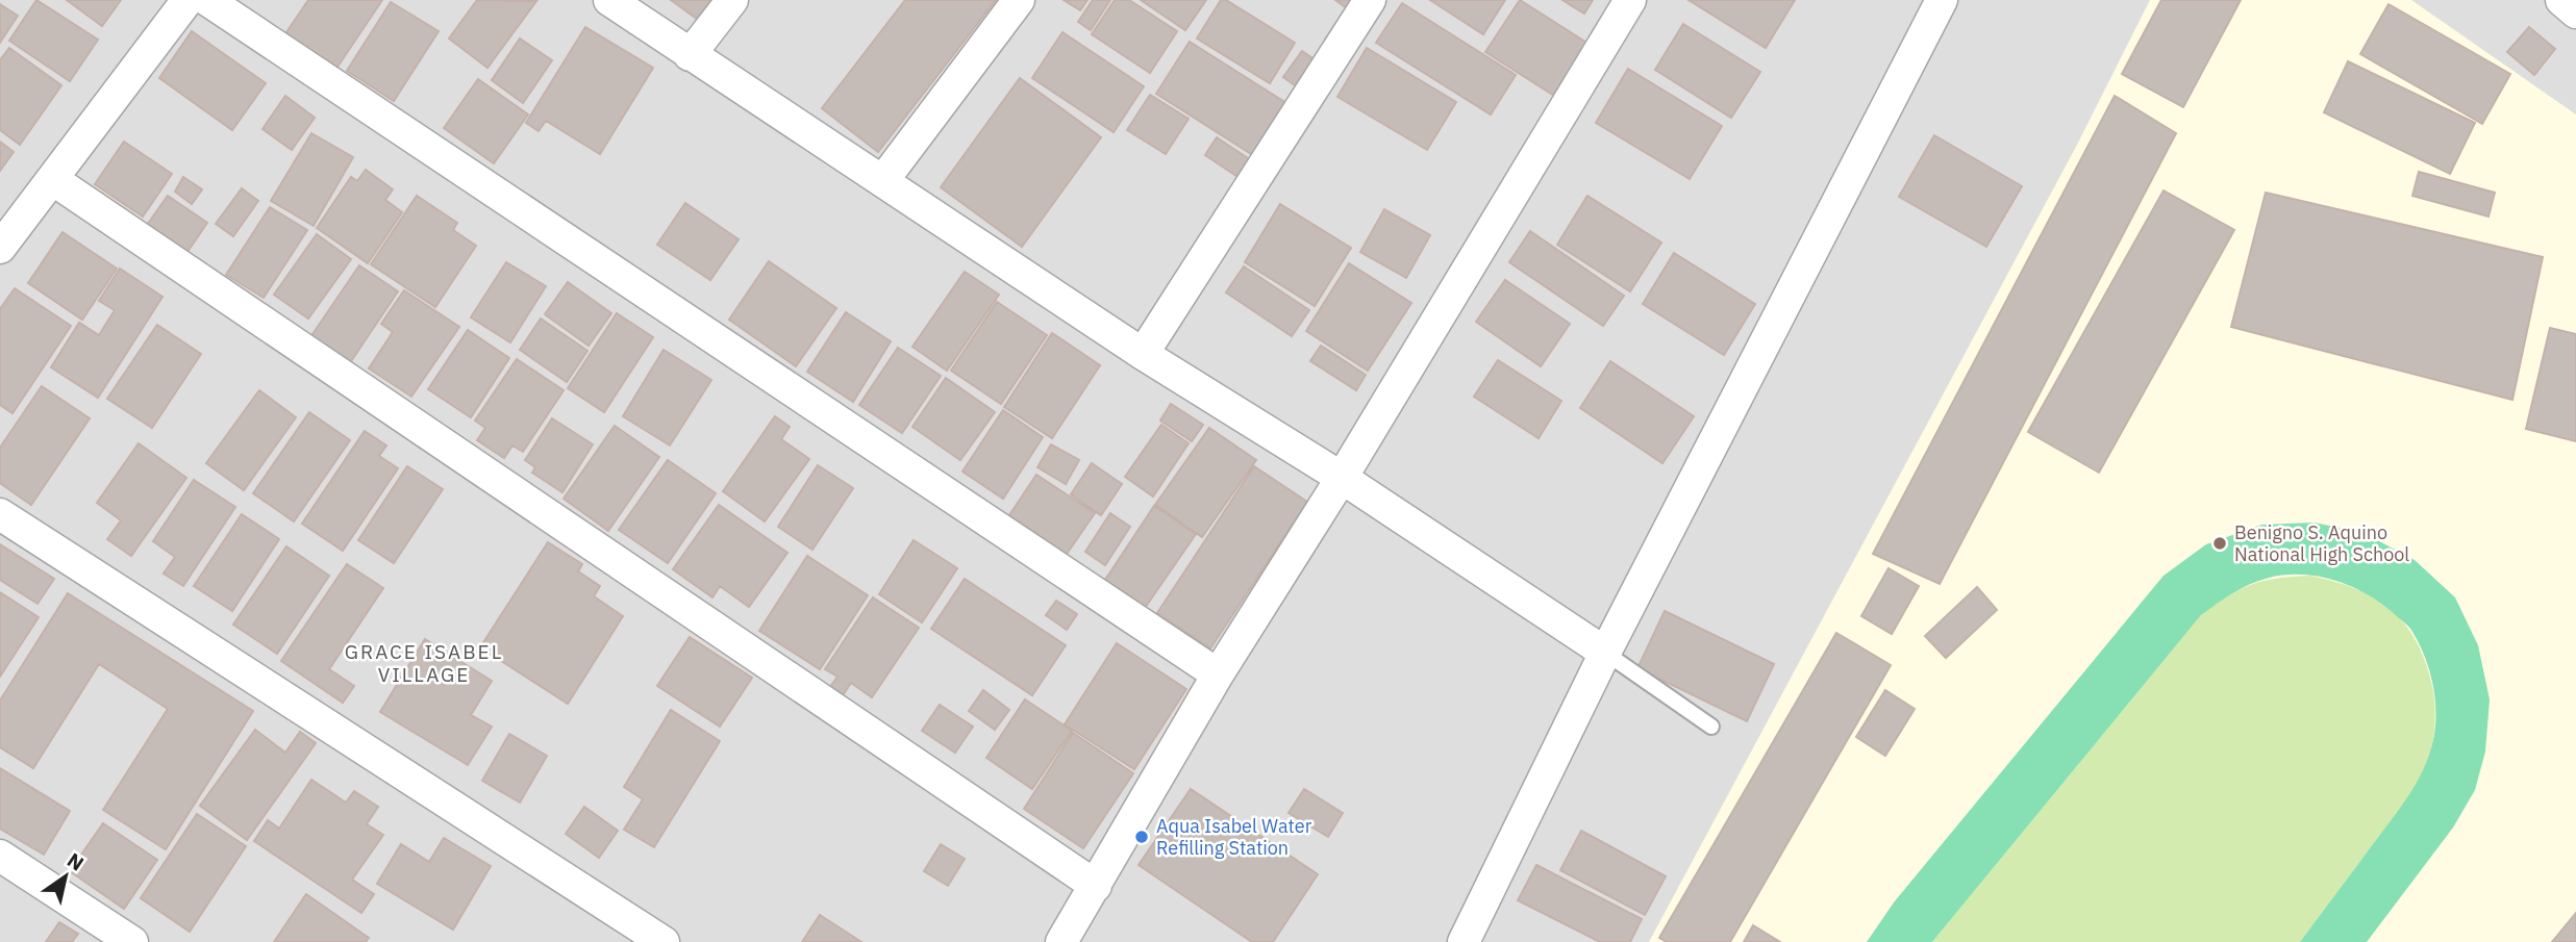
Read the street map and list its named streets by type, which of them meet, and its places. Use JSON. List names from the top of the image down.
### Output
{
  "districts": ["GRACE ISABEL VILLAGE"],
  "places": ["Benigno S. Aquino National High School", "Aqua Isabel Water Refilling Station"],
  "north": "top right"
}
